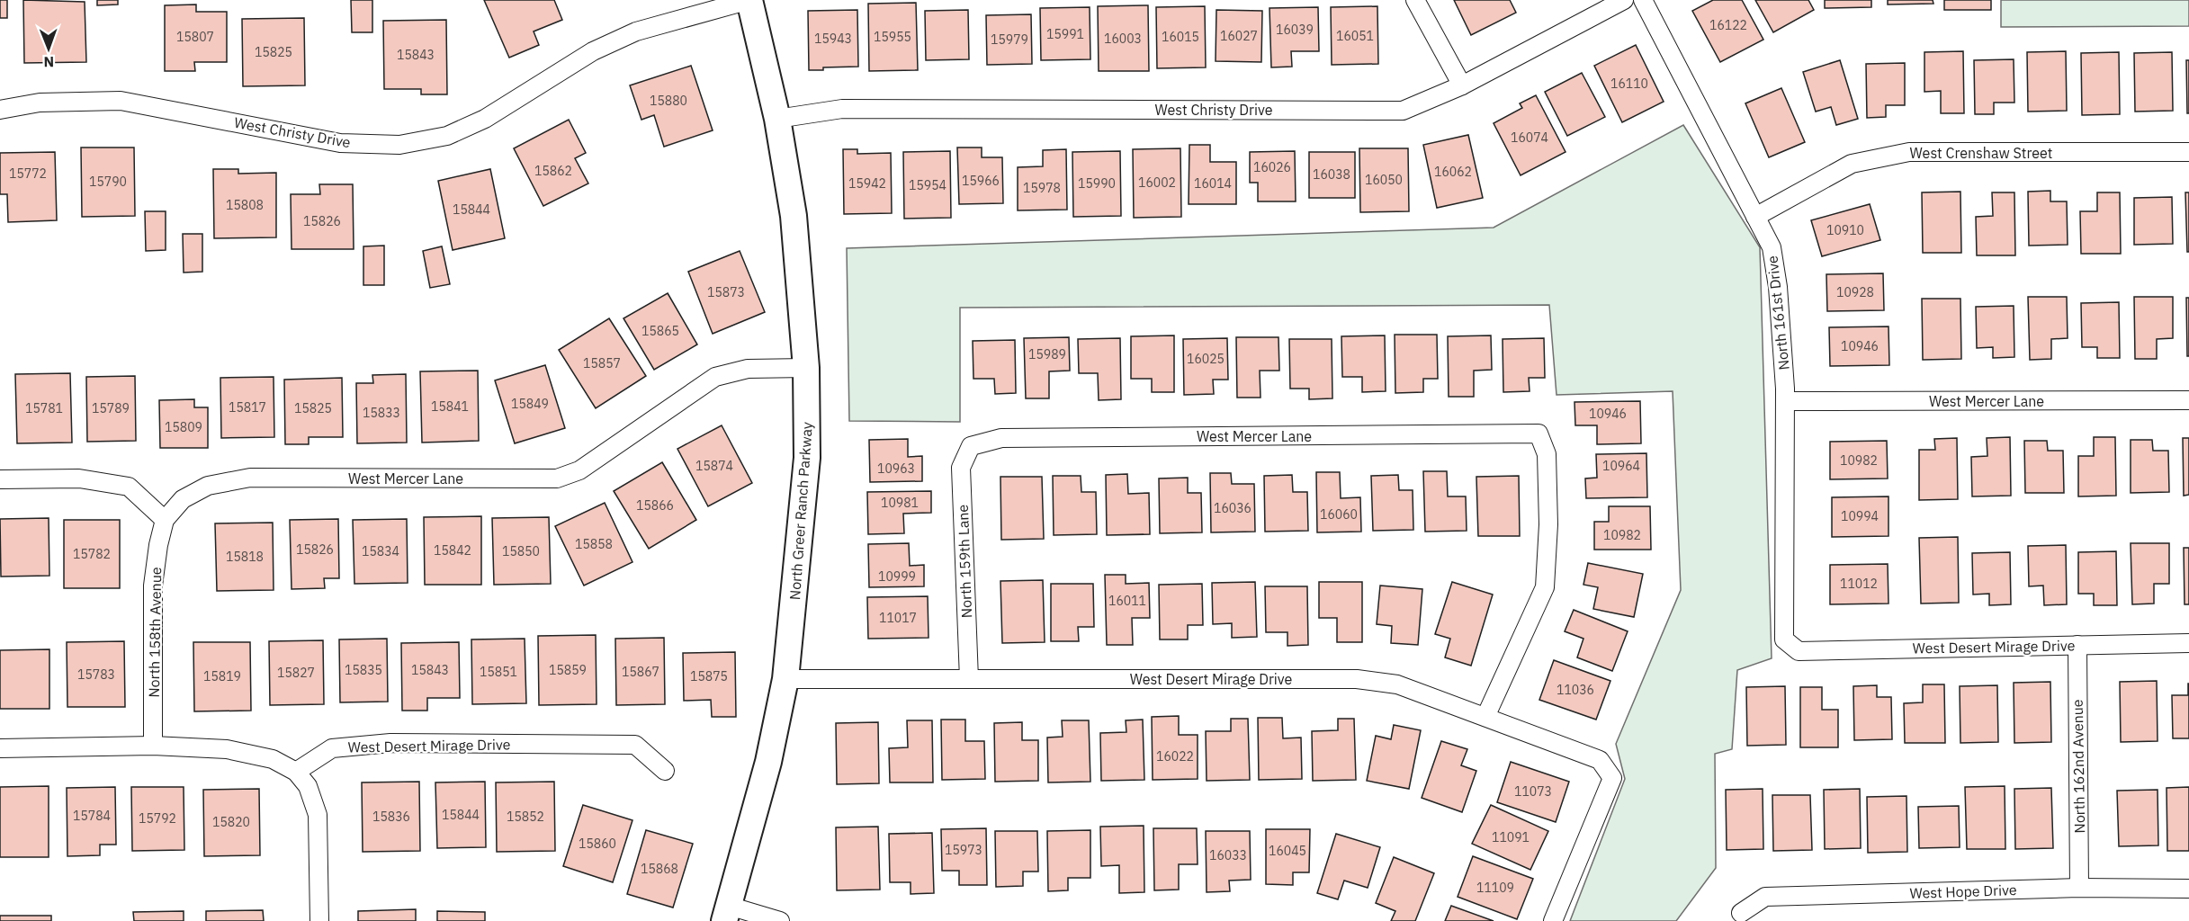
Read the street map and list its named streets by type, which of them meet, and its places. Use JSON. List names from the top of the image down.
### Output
{
  "streets": {
    "street": [
      "West Christy Drive",
      "West Crenshaw Street",
      "North 161st Drive",
      "West Mercer Lane",
      "North Greer Ranch Parkway",
      "North 159th Lane",
      "North 158th Avenue",
      "West Desert Mirage Drive",
      "North 162nd Avenue",
      "West Hope Drive"
    ]
  },
  "crossings": [
    ["West Christy Drive", "North Greer Ranch Parkway"],
    ["West Crenshaw Street", "North 161st Drive"],
    ["North 161st Drive", "West Mercer Lane"],
    ["North 161st Drive", "West Desert Mirage Drive"],
    ["West Mercer Lane", "North Greer Ranch Parkway"],
    ["West Mercer Lane", "North 159th Lane"],
    ["West Mercer Lane", "North 158th Avenue"],
    ["West Mercer Lane", "West Desert Mirage Drive"],
    ["North Greer Ranch Parkway", "West Desert Mirage Drive"],
    ["North 159th Lane", "West Desert Mirage Drive"],
    ["West Desert Mirage Drive", "North 162nd Avenue"],
    ["North 162nd Avenue", "West Hope Drive"]
  ],
  "house_numbers": [
    "16122",
    "16039",
    "15991",
    "16027",
    "16051",
    "15807",
    "15955",
    "16015",
    "15943",
    "16003",
    "15979",
    "15825",
    "15843",
    "16110",
    "15880",
    "16074",
    "16026",
    "15862",
    "16062",
    "15772",
    "16038",
    "16050",
    "15966",
    "15790",
    "16002",
    "15942",
    "15990",
    "16014",
    "15954",
    "15978",
    "15808",
    "15844",
    "15826",
    "10910",
    "15873",
    "10928",
    "15865",
    "10946",
    "15989",
    "16025",
    "15857",
    "15849",
    "15841",
    "15817",
    "15781",
    "15789",
    "15825",
    "15833",
    "10946",
    "15809",
    "10982",
    "15874",
    "10964",
    "10963",
    "10981",
    "15866",
    "16036",
    "16060",
    "10994",
    "10982",
    "15858",
    "15826",
    "15842",
    "15834",
    "15850",
    "15782",
    "15818",
    "10999",
    "11012",
    "16011",
    "11017",
    "15835",
    "15843",
    "15859",
    "15851",
    "15867",
    "15827",
    "15783",
    "15819",
    "15875",
    "11036",
    "16022",
    "11073",
    "15844",
    "15784",
    "15836",
    "15852",
    "15792",
    "15820",
    "11091",
    "15860",
    "15973",
    "16045",
    "16033",
    "15868",
    "11109"
  ],
  "north": "bottom"
}
